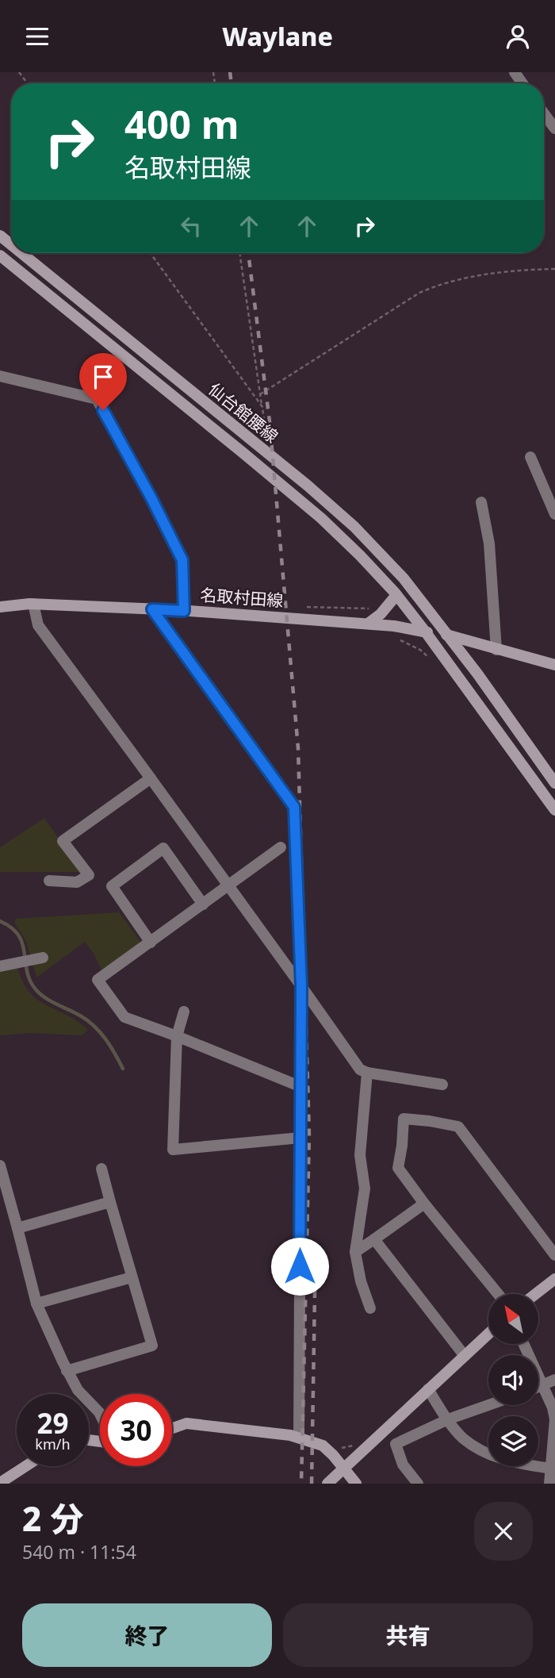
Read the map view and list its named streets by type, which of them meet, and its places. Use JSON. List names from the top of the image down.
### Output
{
  "streets": {
    "main road": ["仙台館腰線", "名取村田線"]
  },
  "crossings": [
    ["仙台館腰線", "名取村田線"]
  ],
  "north": "top left",
  "page": {
    "header": "Waylane",
    "turn": ["400 m", "名取村田線"],
    "speed": "29 km/h",
    "limit": "30",
    "heading": ["2 分", "540 m · 11:54"],
    "buttons": ["終了", "共有"]
  }
}
